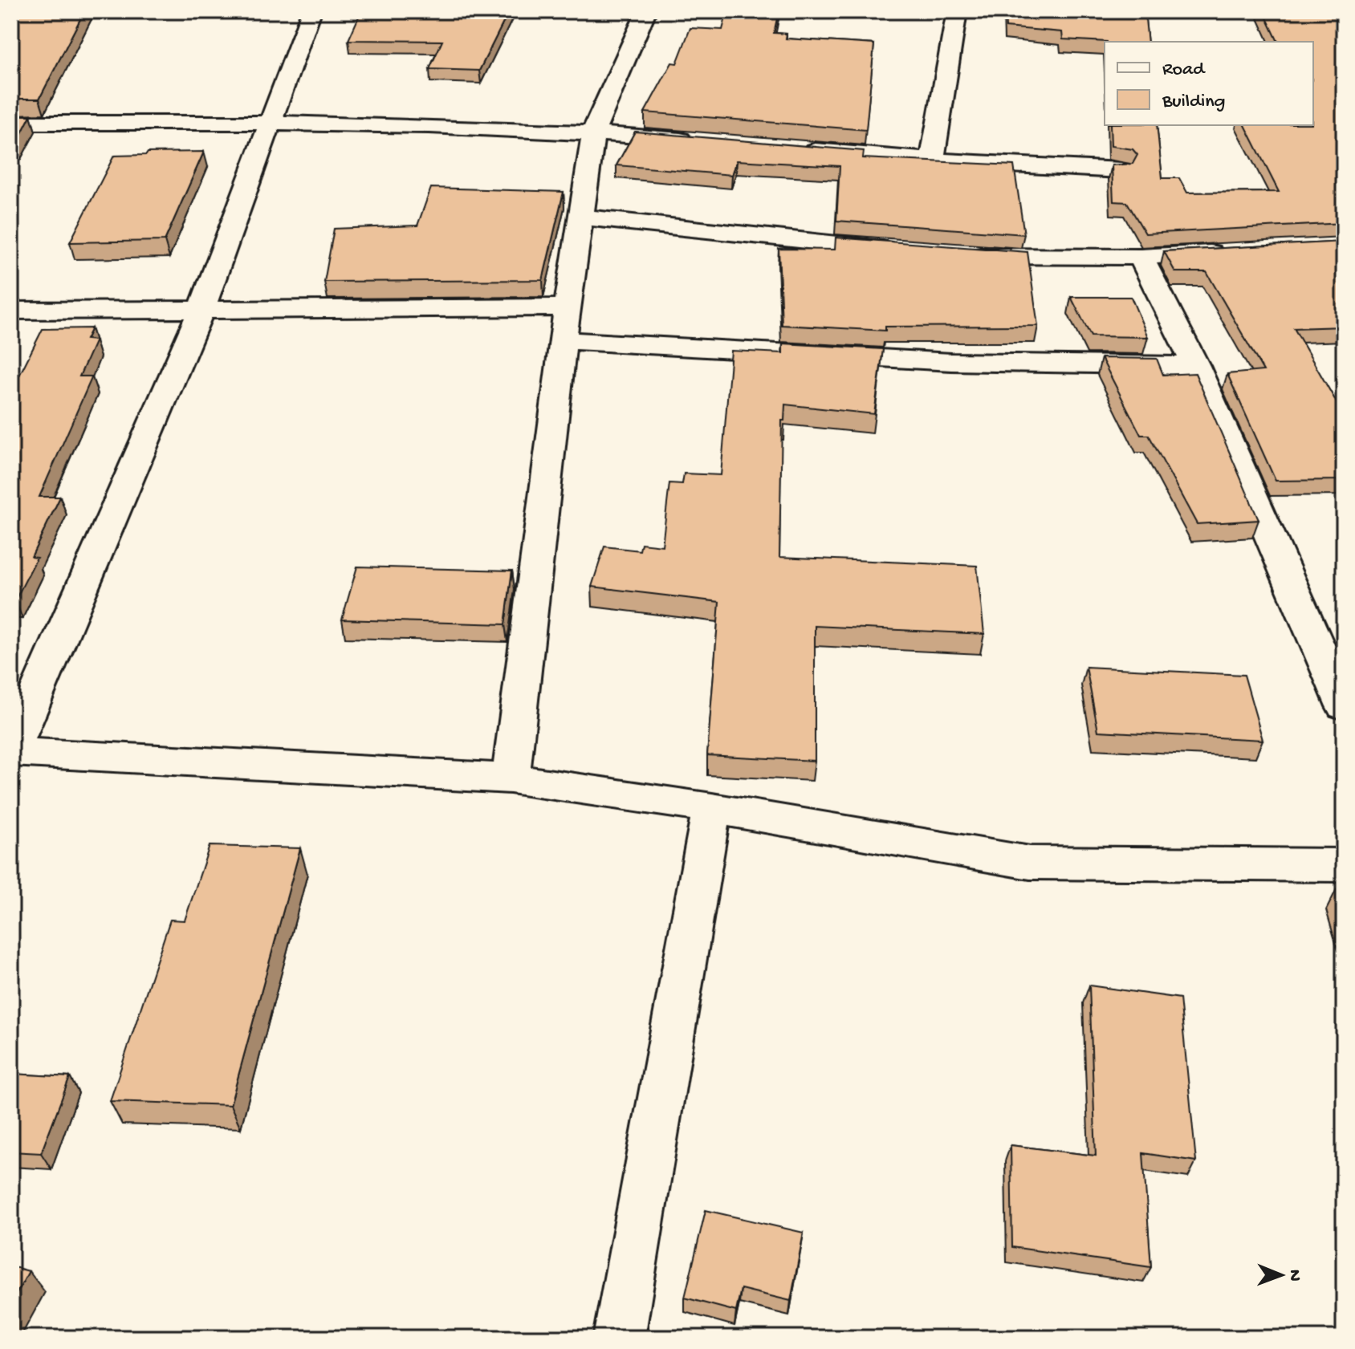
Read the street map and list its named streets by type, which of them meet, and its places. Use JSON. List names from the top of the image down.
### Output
{
  "legend": ["Road", "Building"],
  "north": "right"
}
